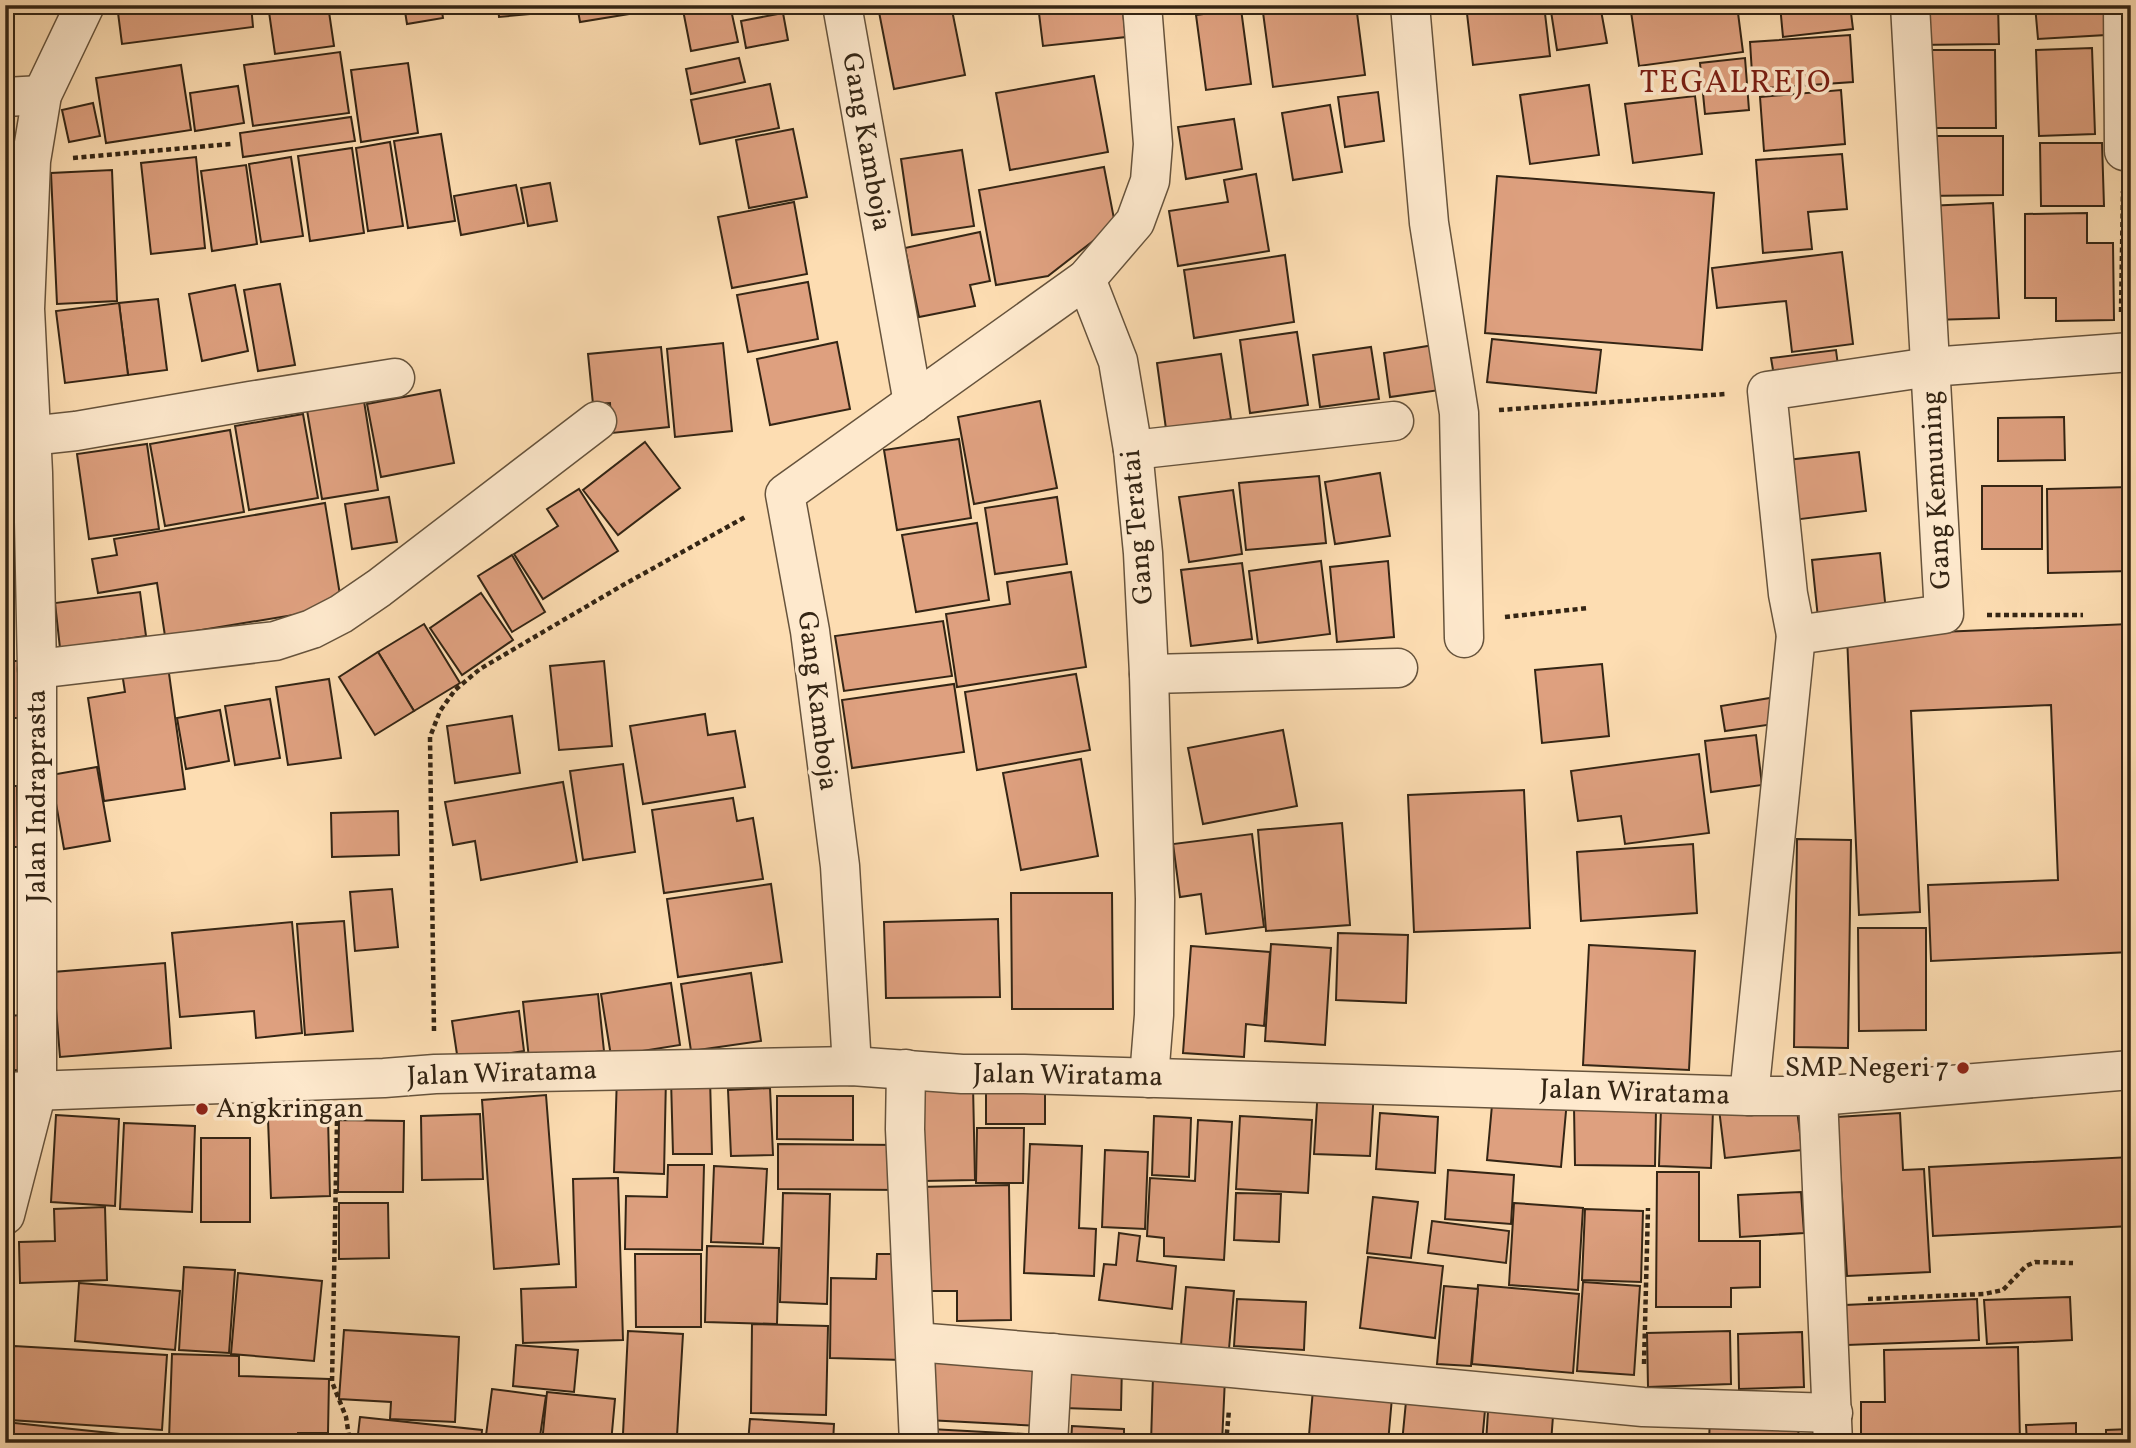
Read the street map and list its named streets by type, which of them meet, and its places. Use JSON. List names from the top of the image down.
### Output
{
  "streets": {
    "street": [
      "Gang Kamboja",
      "Gang Kemuning",
      "Gang Teratai",
      "Jalan Indraprasta",
      "Jalan Wiratama"
    ]
  },
  "crossings": [
    ["Gang Kamboja", "Jalan Wiratama"],
    ["Gang Teratai", "Jalan Wiratama"],
    ["Jalan Indraprasta", "Jalan Wiratama"]
  ],
  "districts": ["TEGALREJO"],
  "places": ["SMP Negeri 7", "Angkringan"]
}
